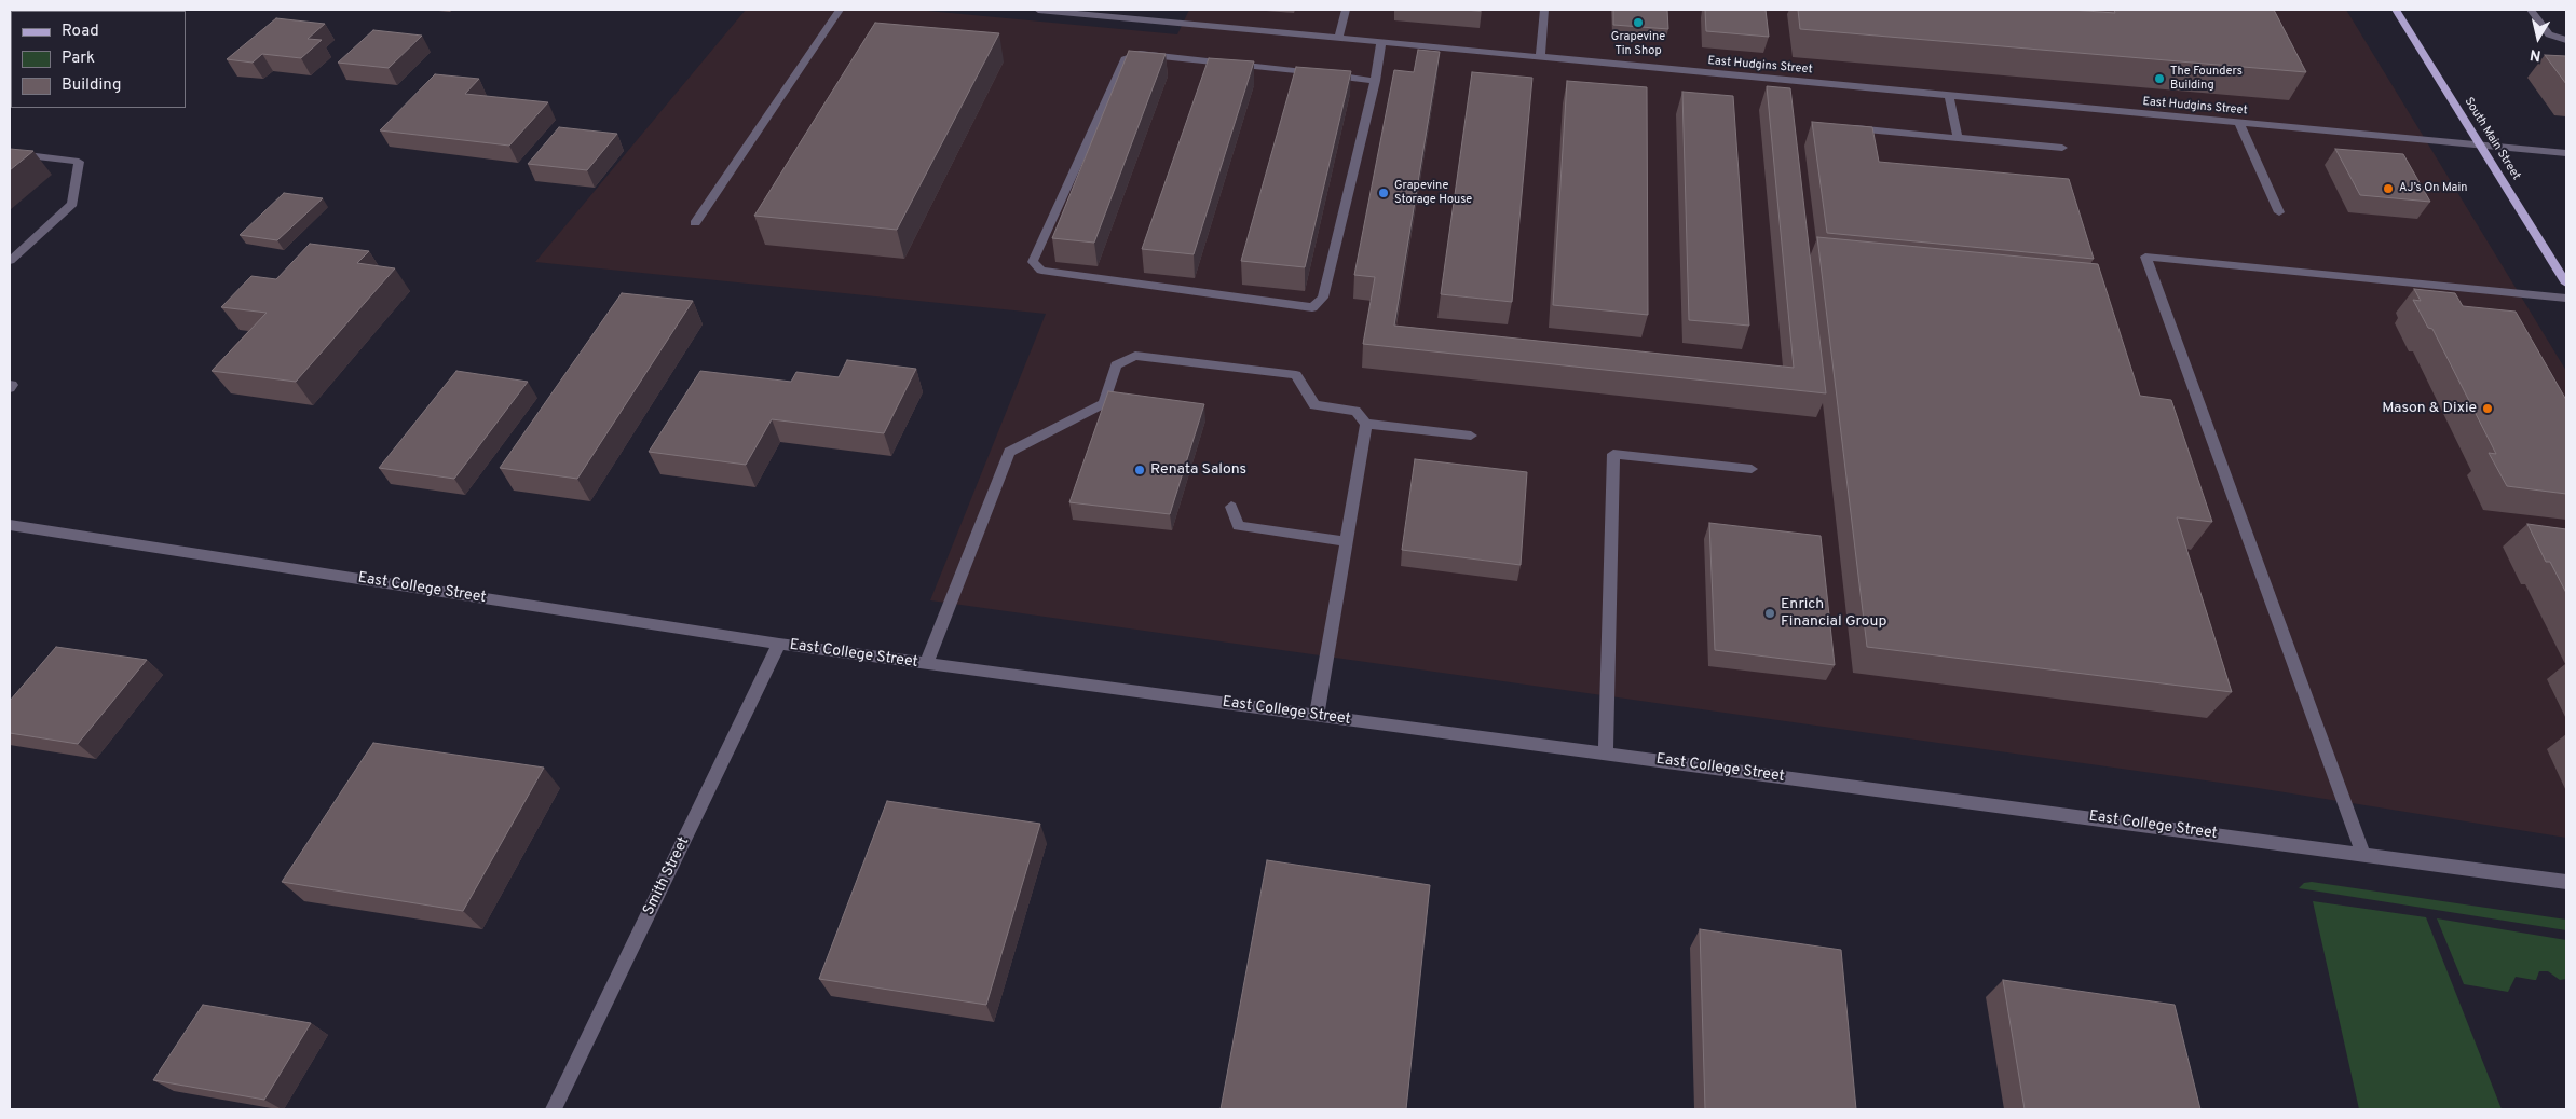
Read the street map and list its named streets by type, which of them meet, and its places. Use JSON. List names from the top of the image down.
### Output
{
  "streets": {
    "main road": ["South Main Street"],
    "street": ["East Hudgins Street", "East College Street", "Smith Street"]
  },
  "crossings": [
    ["East Hudgins Street", "South Main Street"],
    ["East College Street", "Smith Street"]
  ],
  "places": [
    "Grapevine Tin Shop",
    "The Founders Building",
    "AJ’s On Main",
    "Grapevine Storage House",
    "Mason & Dixie",
    "Renata Salons",
    "Enrich Financial Group"
  ],
  "legend": ["Road", "Park", "Building"],
  "north": "bottom"
}
